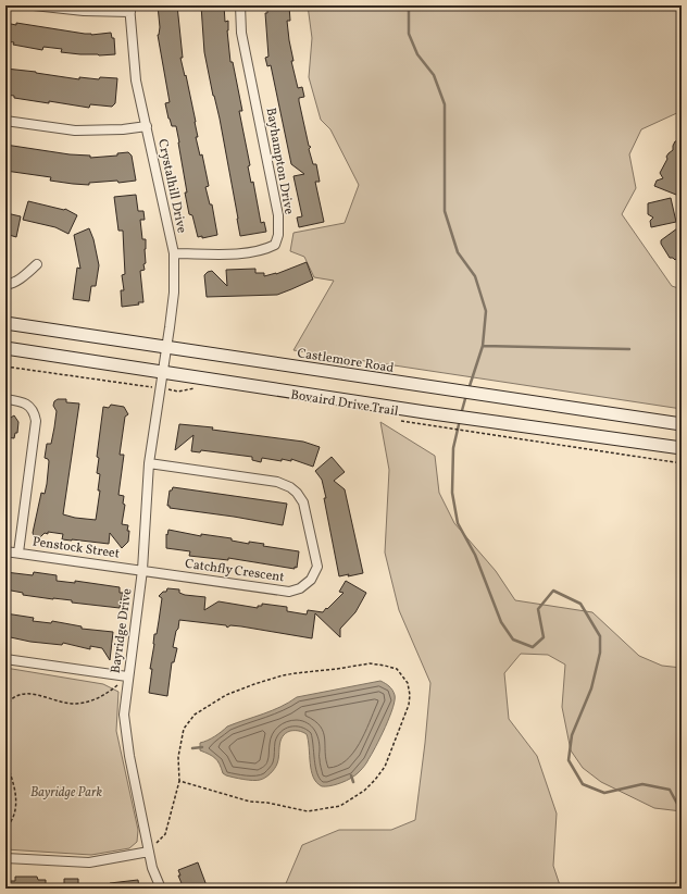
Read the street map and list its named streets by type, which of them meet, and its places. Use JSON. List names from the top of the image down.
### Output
{
  "streets": {
    "main road": ["Castlemore Road"],
    "street": [
      "Bayhampton Drive",
      "Crystalhill Drive",
      "Penstock Street",
      "Catchfly Crescent",
      "Bayridge Drive"
    ],
    "path": ["Bovaird Drive Trail"]
  },
  "crossings": [
    ["Bayhampton Drive", "Crystalhill Drive"],
    ["Crystalhill Drive", "Castlemore Road"],
    ["Crystalhill Drive", "Bayridge Drive"],
    ["Penstock Street", "Catchfly Crescent"],
    ["Penstock Street", "Bayridge Drive"],
    ["Catchfly Crescent", "Bayridge Drive"]
  ],
  "parks": ["Bayridge Park"]
}
